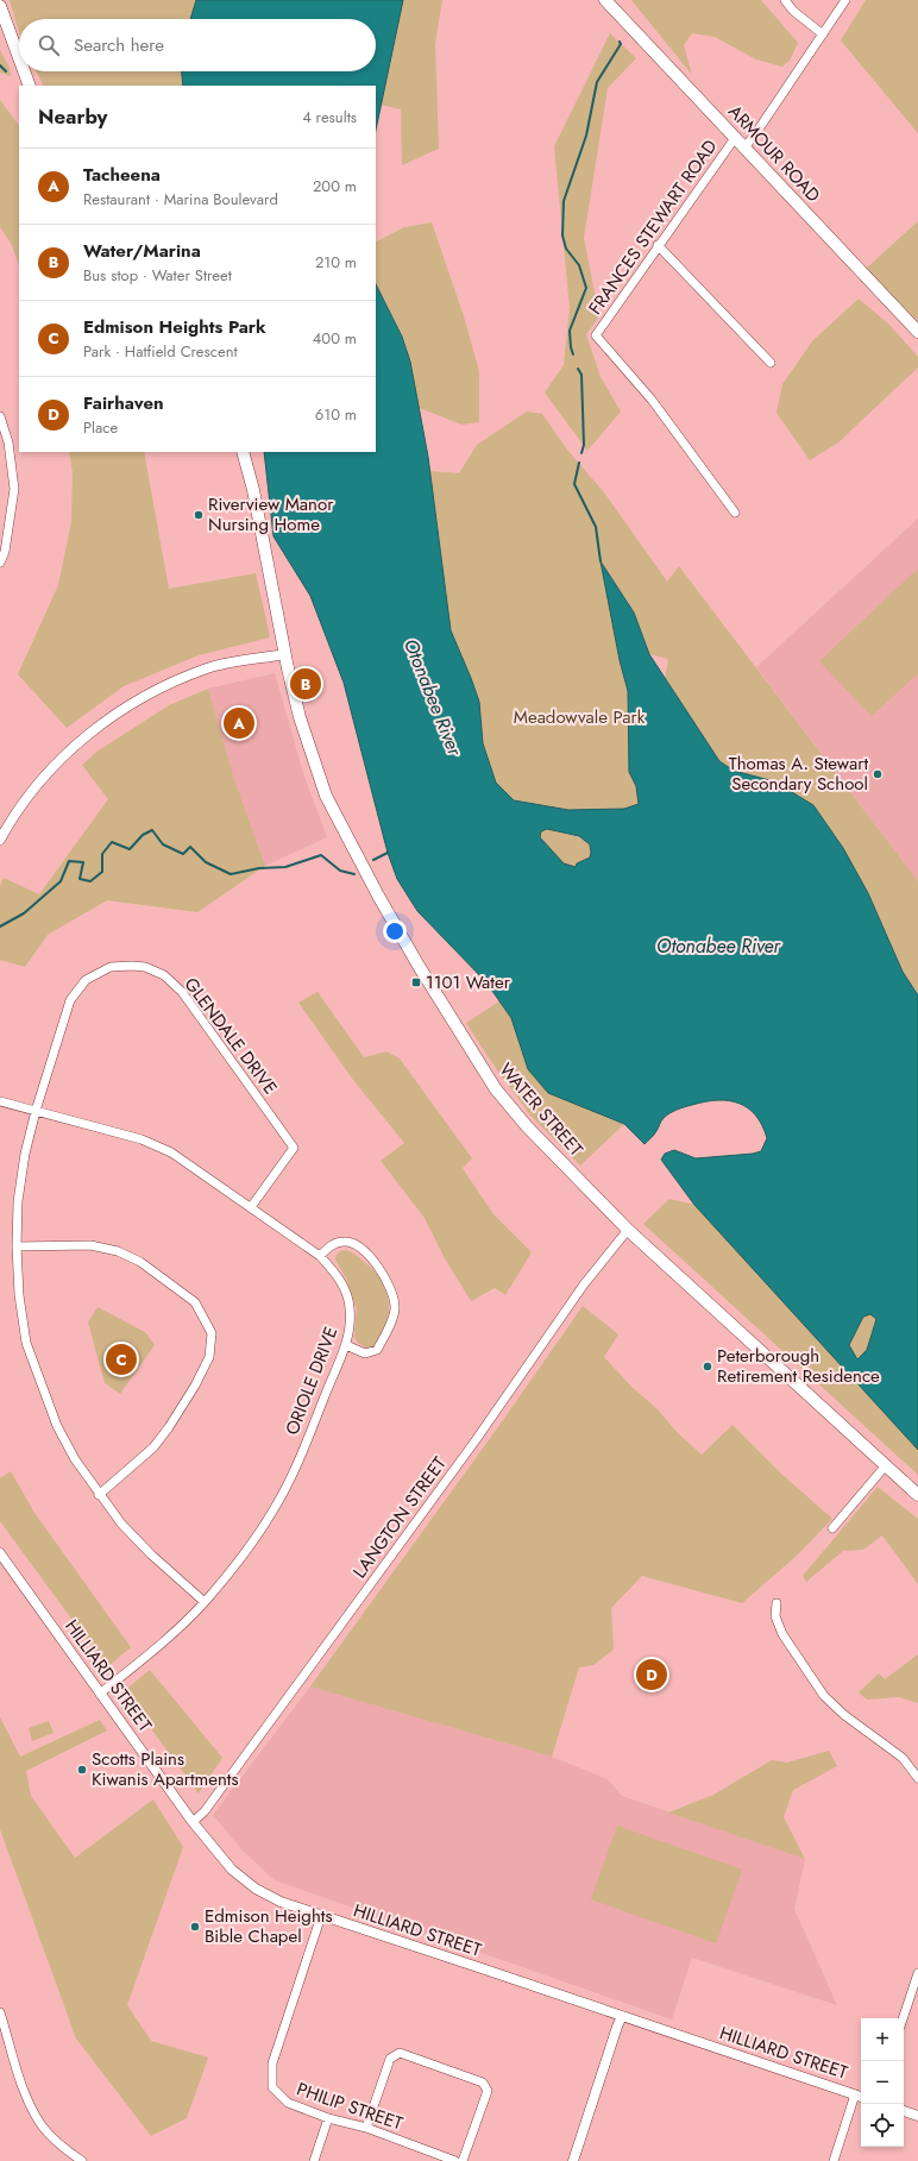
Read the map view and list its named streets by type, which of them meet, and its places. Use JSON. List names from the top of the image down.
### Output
{
  "streets": {
    "main road": ["ARMOUR ROAD", "WATER STREET"],
    "street": [
      "FRANCES STEWART ROAD",
      "GLENDALE DRIVE",
      "ORIOLE DRIVE",
      "LANGTON STREET",
      "HILLIARD STREET",
      "PHILIP STREET"
    ]
  },
  "crossings": [
    ["ARMOUR ROAD", "FRANCES STEWART ROAD"],
    ["GLENDALE DRIVE", "ORIOLE DRIVE"],
    ["WATER STREET", "LANGTON STREET"],
    ["ORIOLE DRIVE", "HILLIARD STREET"],
    ["LANGTON STREET", "HILLIARD STREET"],
    ["HILLIARD STREET", "PHILIP STREET"]
  ],
  "water": ["Otonabee River"],
  "parks": ["Meadowvale Park"],
  "places": {
    "other": [
      "Riverview Manor Nursing Home",
      "Thomas A. Stewart Secondary School",
      "Peterborough Retirement Residence",
      "Scotts Plains Kiwanis Apartments",
      "Edmison Heights Bible Chapel"
    ],
    "transit": ["1101 Water"]
  },
  "page": {
    "search": "Search here",
    "heading": ["Nearby", "4 results"],
    "list": [
      {
        "mark": "A",
        "name": "Tacheena",
        "note": "Restaurant · Marina Boulevard",
        "value": "200 m"
      },
      {
        "mark": "B",
        "name": "Water/Marina",
        "note": "Bus stop · Water Street",
        "value": "210 m"
      },
      {
        "mark": "C",
        "name": "Edmison Heights Park",
        "note": "Park · Hatfield Crescent",
        "value": "400 m"
      },
      {
        "mark": "D",
        "name": "Fairhaven",
        "note": "Place",
        "value": "610 m"
      }
    ],
    "pins": [
      "B",
      "A",
      "C",
      "D"
    ],
    "map_buttons": ["+", "−"]
  }
}
